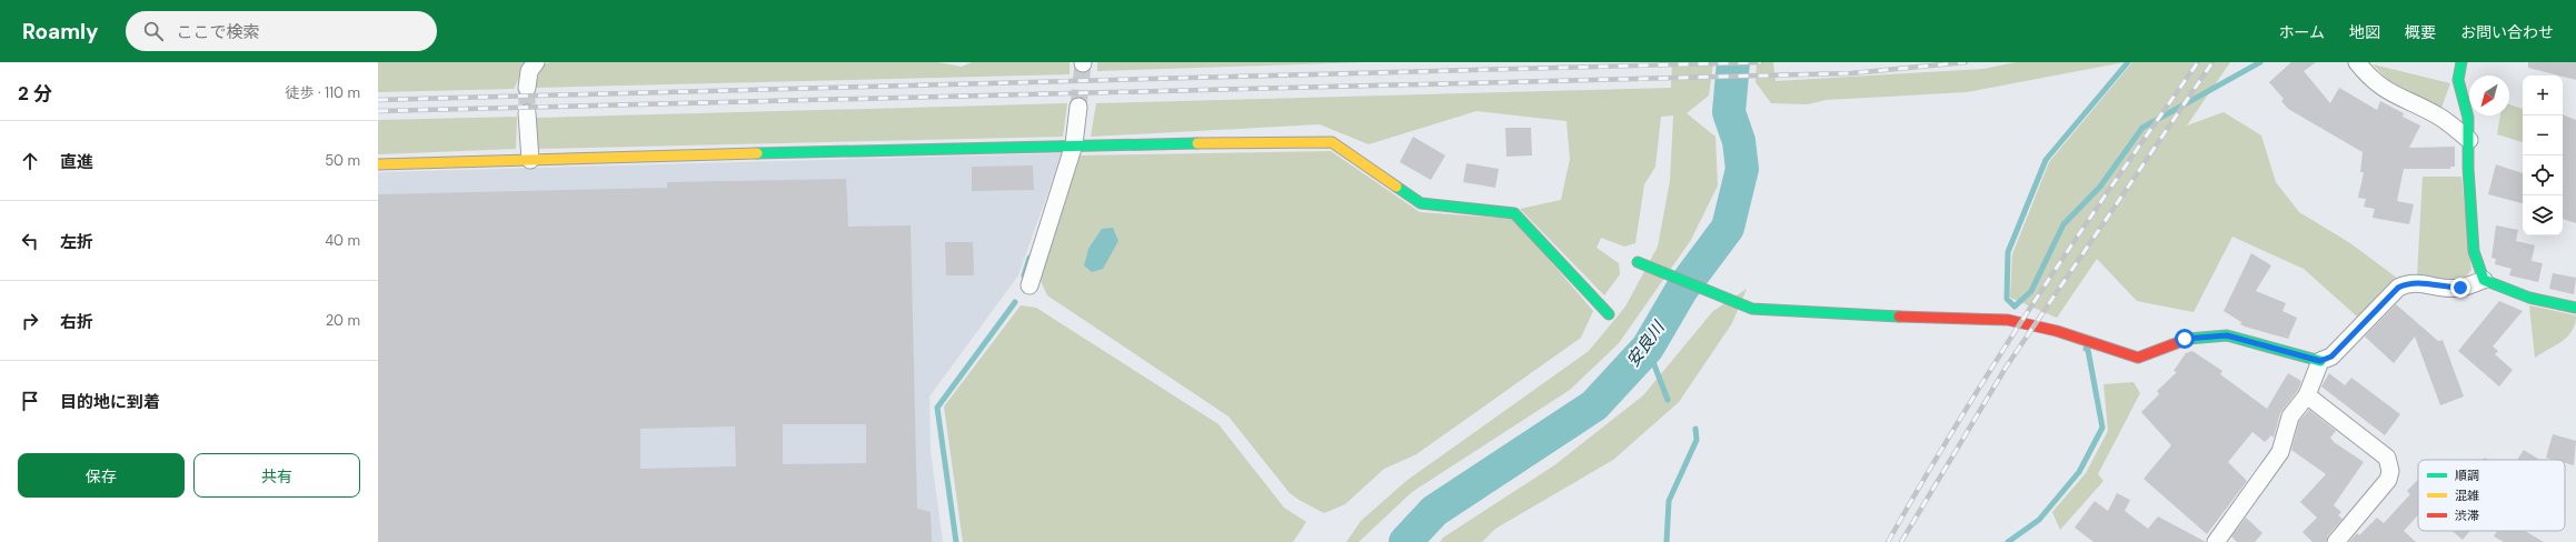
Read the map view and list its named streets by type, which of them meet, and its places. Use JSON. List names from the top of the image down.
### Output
{
  "water": ["安良川"],
  "legend": ["順調", "混雑", "渋滞"],
  "north": "bottom left",
  "page": {
    "header": "Roamly",
    "search": "ここで検索",
    "nav": [
      "ホーム",
      "地図",
      "概要",
      "お問い合わせ"
    ],
    "heading": ["2 分", "徒歩 · 110 m"],
    "map_buttons": ["+", "−"],
    "list": [
      ["直進", "50 m"],
      ["左折", "40 m"],
      ["右折", "20 m"],
      "目的地に到着"
    ],
    "buttons": ["保存", "共有"]
  }
}
